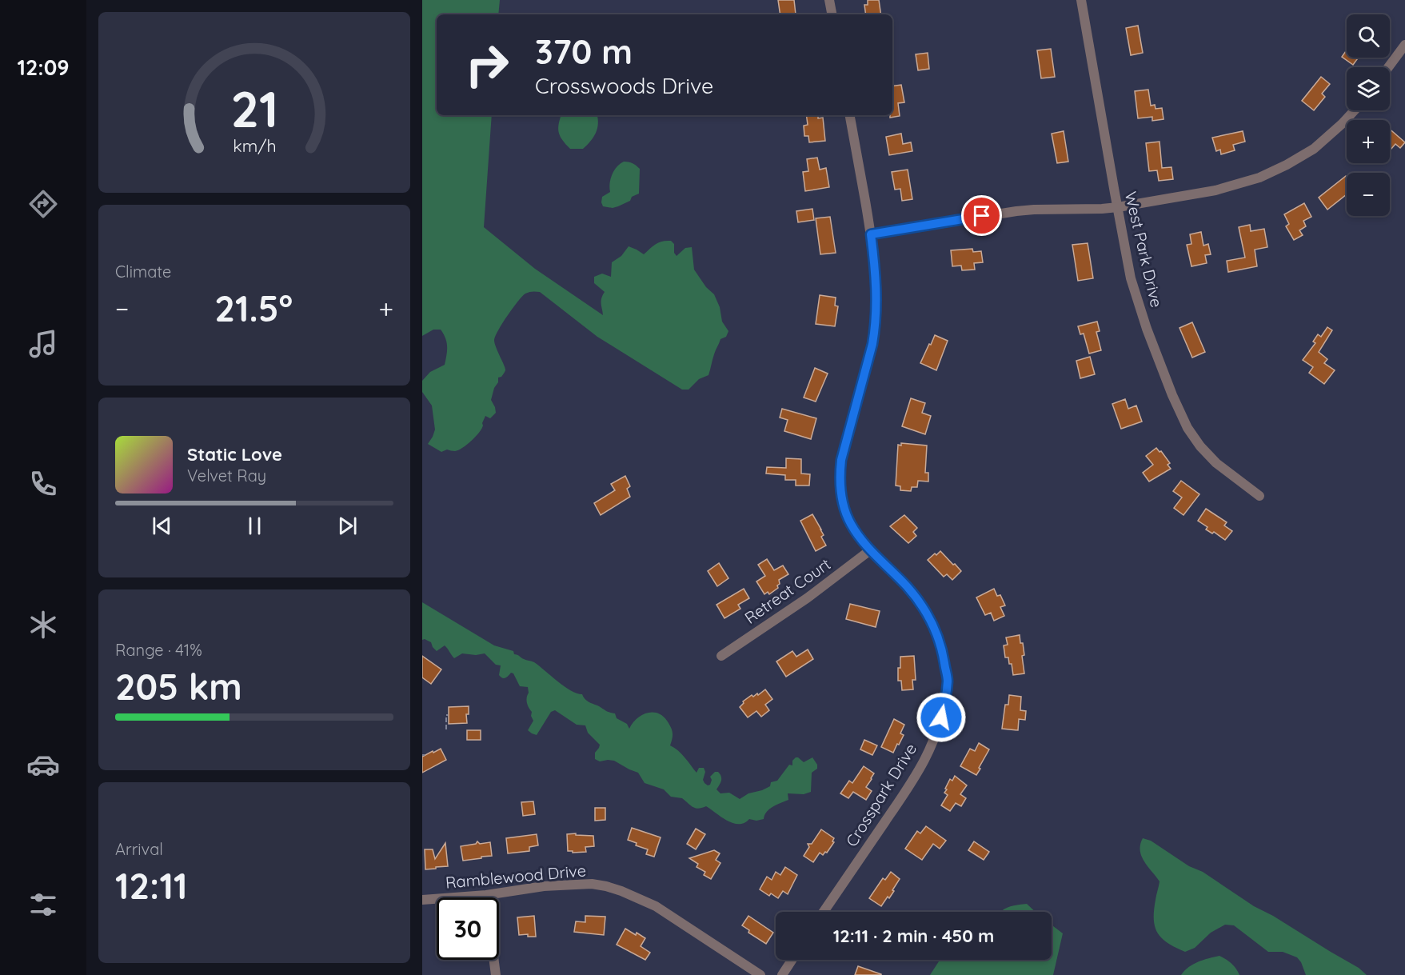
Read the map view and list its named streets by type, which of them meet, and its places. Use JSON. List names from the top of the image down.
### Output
{
  "streets": {
    "street": [
      "West Park Drive",
      "Retreat Court",
      "Crosspark Drive",
      "Ramblewood Drive"
    ]
  },
  "crossings": [
    ["Retreat Court", "Crosspark Drive"]
  ],
  "page": {
    "tabs": "12:09",
    "map_buttons": ["+", "−"],
    "turn": ["370 m", "Crosswoods Drive"],
    "tile": [
      "Climate",
      ["Range · 41%", "205 km"],
      ["Arrival", "12:11"]
    ],
    "heat": ["−", "21.5°", "+"],
    "song": ["Static Love", "Velvet Ray"],
    "limit": "30",
    "trip": "12:11 · 2 min · 450 m",
    "gauge": ["21", "km/h"]
  }
}
